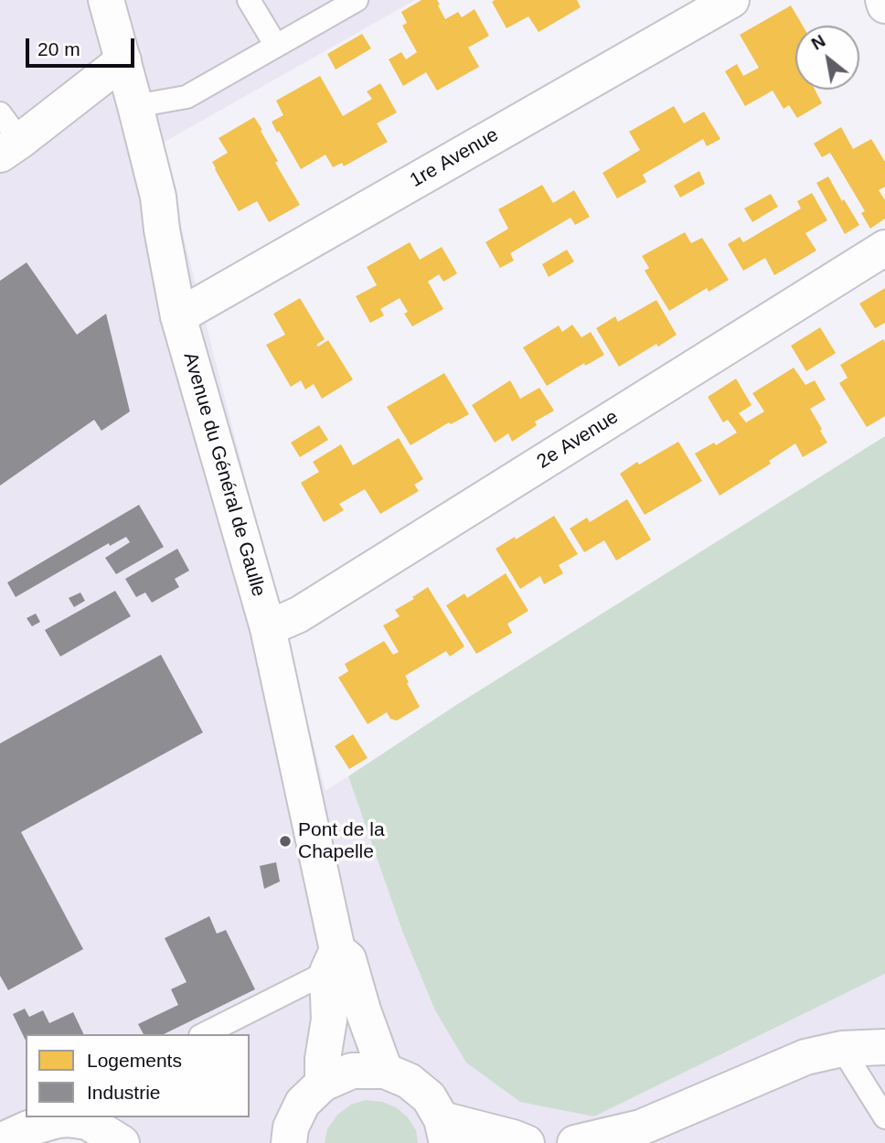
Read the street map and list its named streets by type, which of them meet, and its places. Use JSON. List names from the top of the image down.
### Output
{
  "streets": {
    "street": ["1re Avenue", "2e Avenue", "Avenue du Général de Gaulle"]
  },
  "crossings": [
    ["1re Avenue", "Avenue du Général de Gaulle"],
    ["2e Avenue", "Avenue du Général de Gaulle"]
  ],
  "places": ["Pont de la Chapelle"],
  "legend": ["Logements", "Industrie"],
  "scale_bar": "20 m",
  "north": "top left"
}
